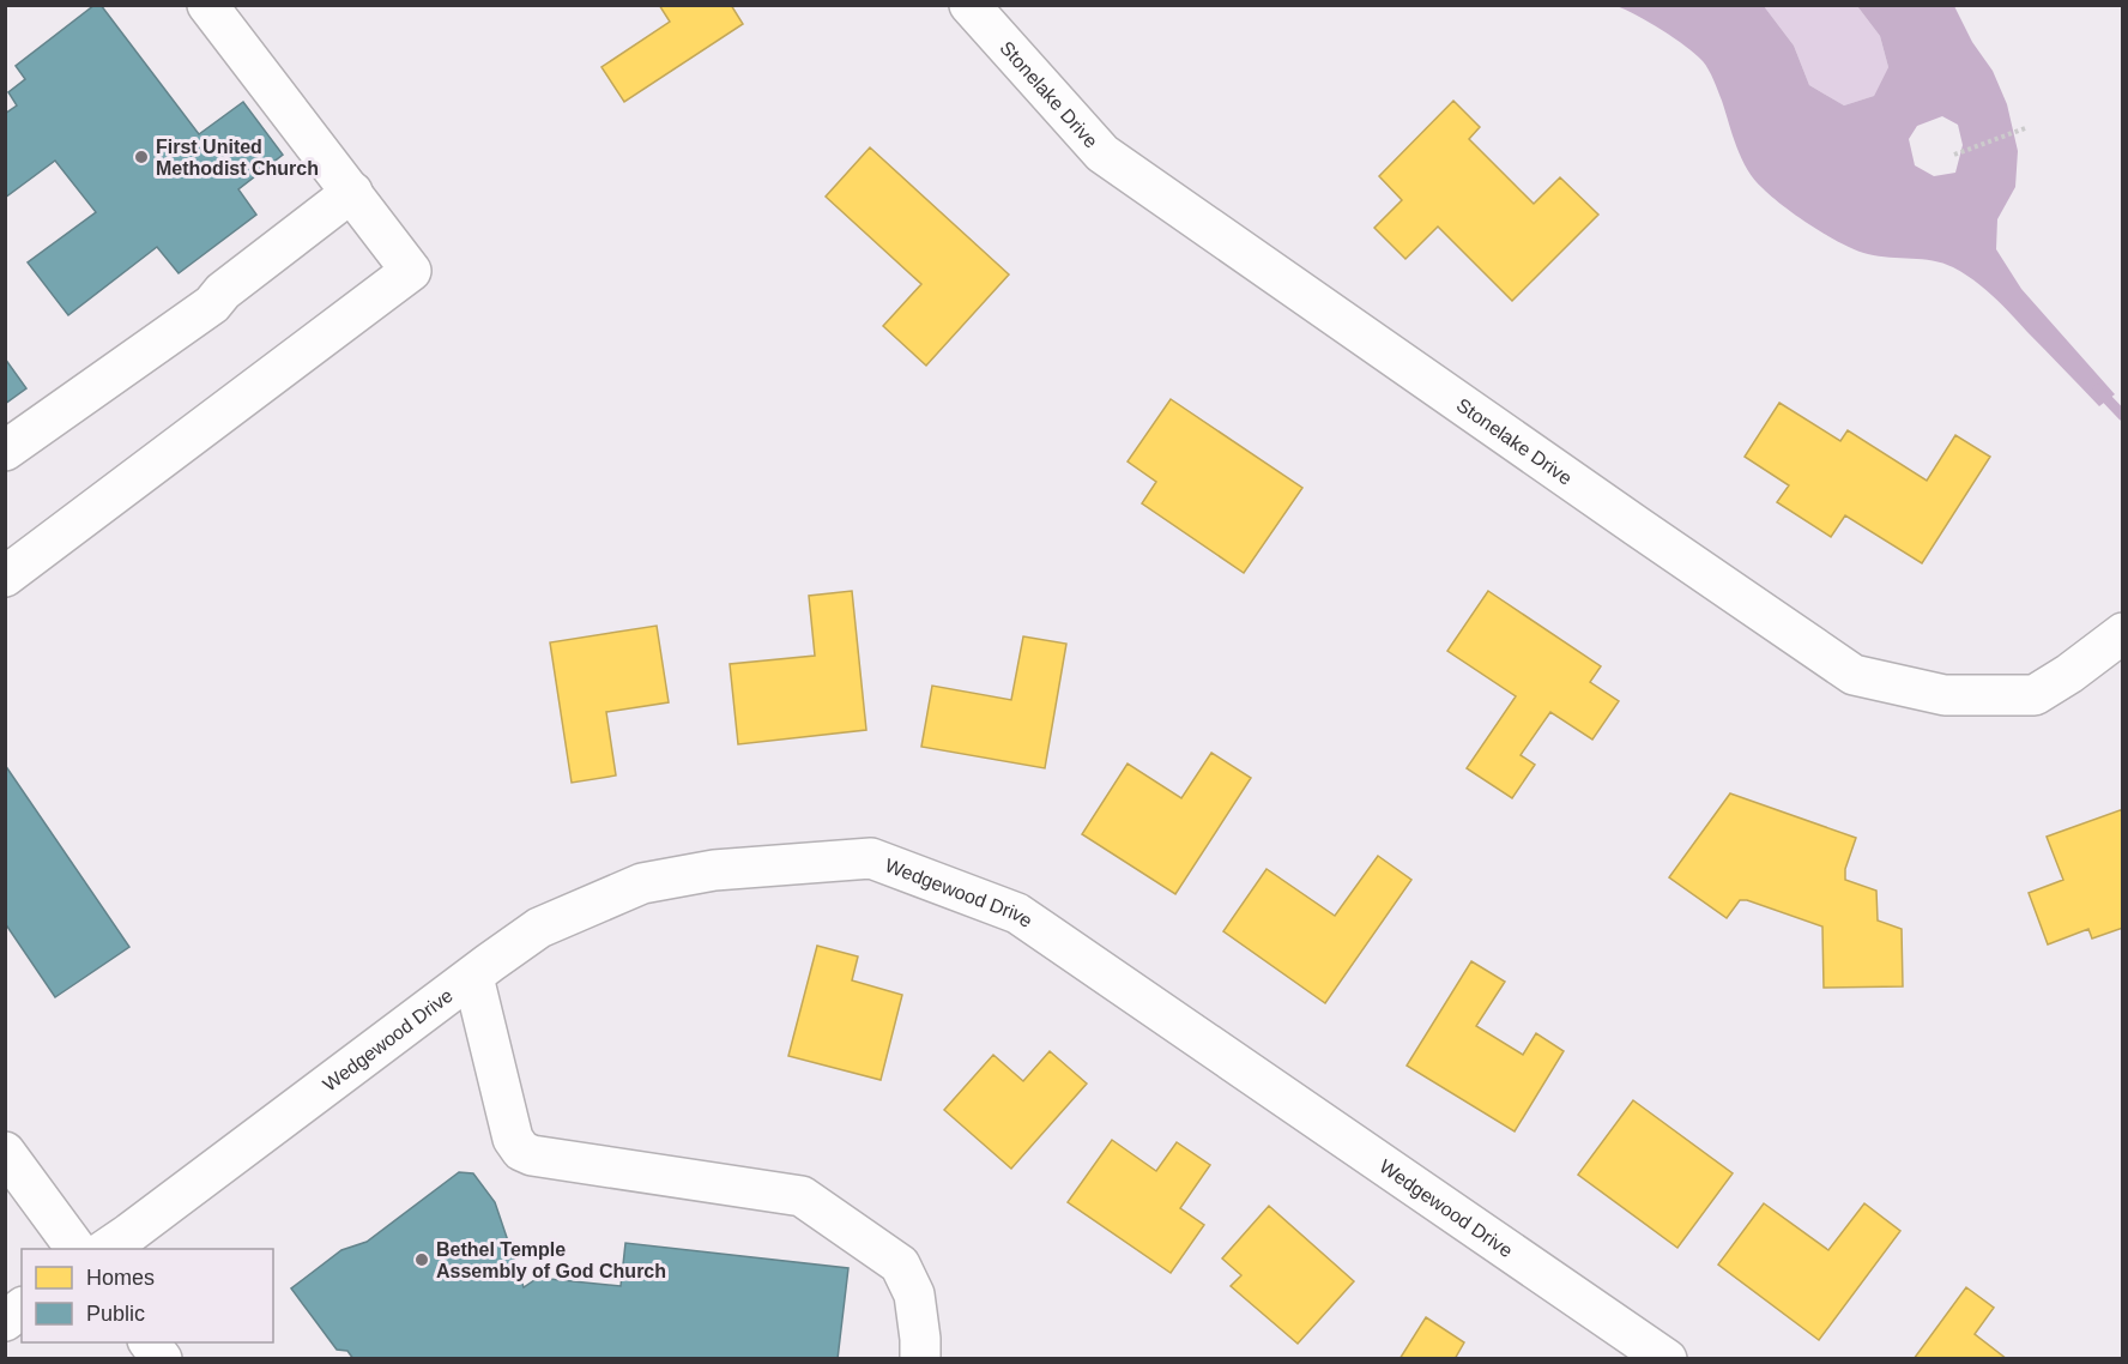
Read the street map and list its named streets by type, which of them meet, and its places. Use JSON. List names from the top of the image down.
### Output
{
  "streets": {
    "street": ["Stonelake Drive", "Wedgewood Drive"]
  },
  "places": ["First United Methodist Church", "Bethel Temple Assembly of God Church"],
  "legend": ["Homes", "Public"]
}
